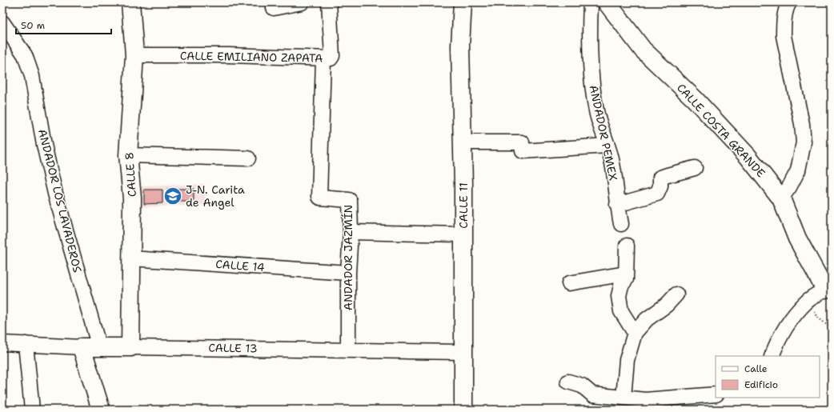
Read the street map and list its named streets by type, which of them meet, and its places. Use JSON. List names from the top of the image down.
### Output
{
  "streets": {
    "street": [
      "CALLE EMILIANO ZAPATA",
      "CALLE COSTA GRANDE",
      "ANDADOR PEMEX",
      "CALLE 8",
      "ANDADOR LOS LAVADEROS",
      "CALLE 11",
      "ANDADOR JAZMÍN",
      "CALLE 14",
      "CALLE 13"
    ]
  },
  "crossings": [
    ["CALLE EMILIANO ZAPATA", "CALLE 8"],
    ["CALLE EMILIANO ZAPATA", "ANDADOR JAZMÍN"],
    ["CALLE 8", "CALLE 14"],
    ["CALLE 8", "CALLE 13"],
    ["ANDADOR LOS LAVADEROS", "CALLE 13"],
    ["CALLE 11", "CALLE 13"],
    ["ANDADOR JAZMÍN", "CALLE 14"],
    ["ANDADOR JAZMÍN", "CALLE 13"]
  ],
  "places": {
    "school or university": ["J-N. Carita de Angel"]
  },
  "legend": ["Calle", "Edificio"],
  "scale_bar": "50 m"
}
